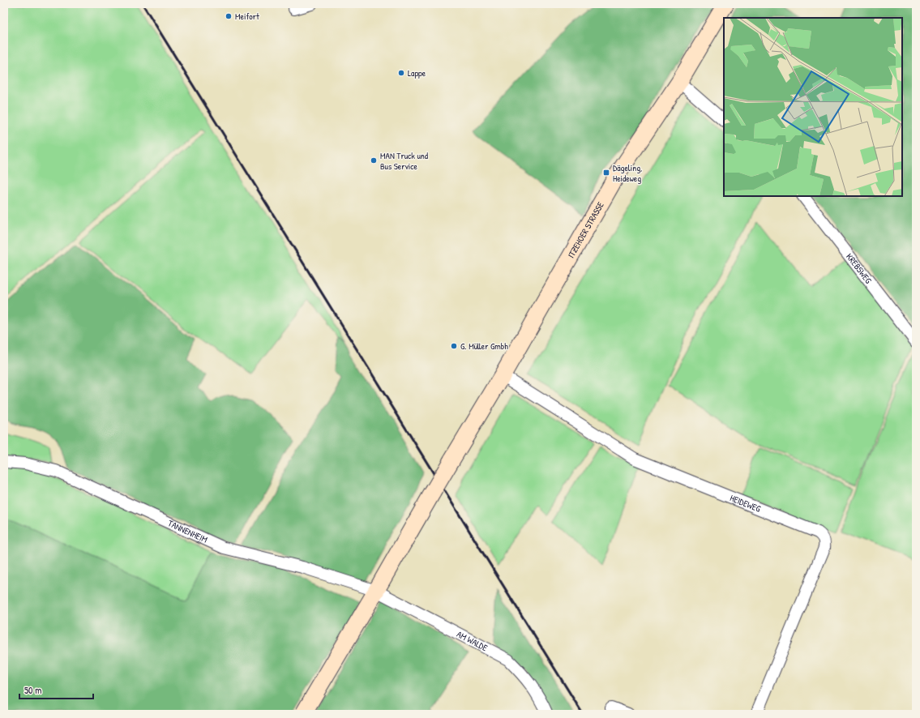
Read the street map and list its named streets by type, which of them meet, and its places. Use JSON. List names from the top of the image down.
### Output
{
  "streets": {
    "main road": ["ITZEHOER STRASSE"],
    "street": [
      "KREBSWEG",
      "HEIDEWEG",
      "TANNENHEIM",
      "AM WALDE"
    ]
  },
  "crossings": [
    ["ITZEHOER STRASSE", "HEIDEWEG"],
    ["ITZEHOER STRASSE", "TANNENHEIM"],
    ["ITZEHOER STRASSE", "AM WALDE"],
    ["TANNENHEIM", "AM WALDE"]
  ],
  "places": {
    "other": [
      "Meifort",
      "Lappe",
      "MAN Truck und Bus Service",
      "G. Müller Gmbh"
    ],
    "transit": ["Dägeling, Heideweg"]
  },
  "scale_bar": "50 m"
}
